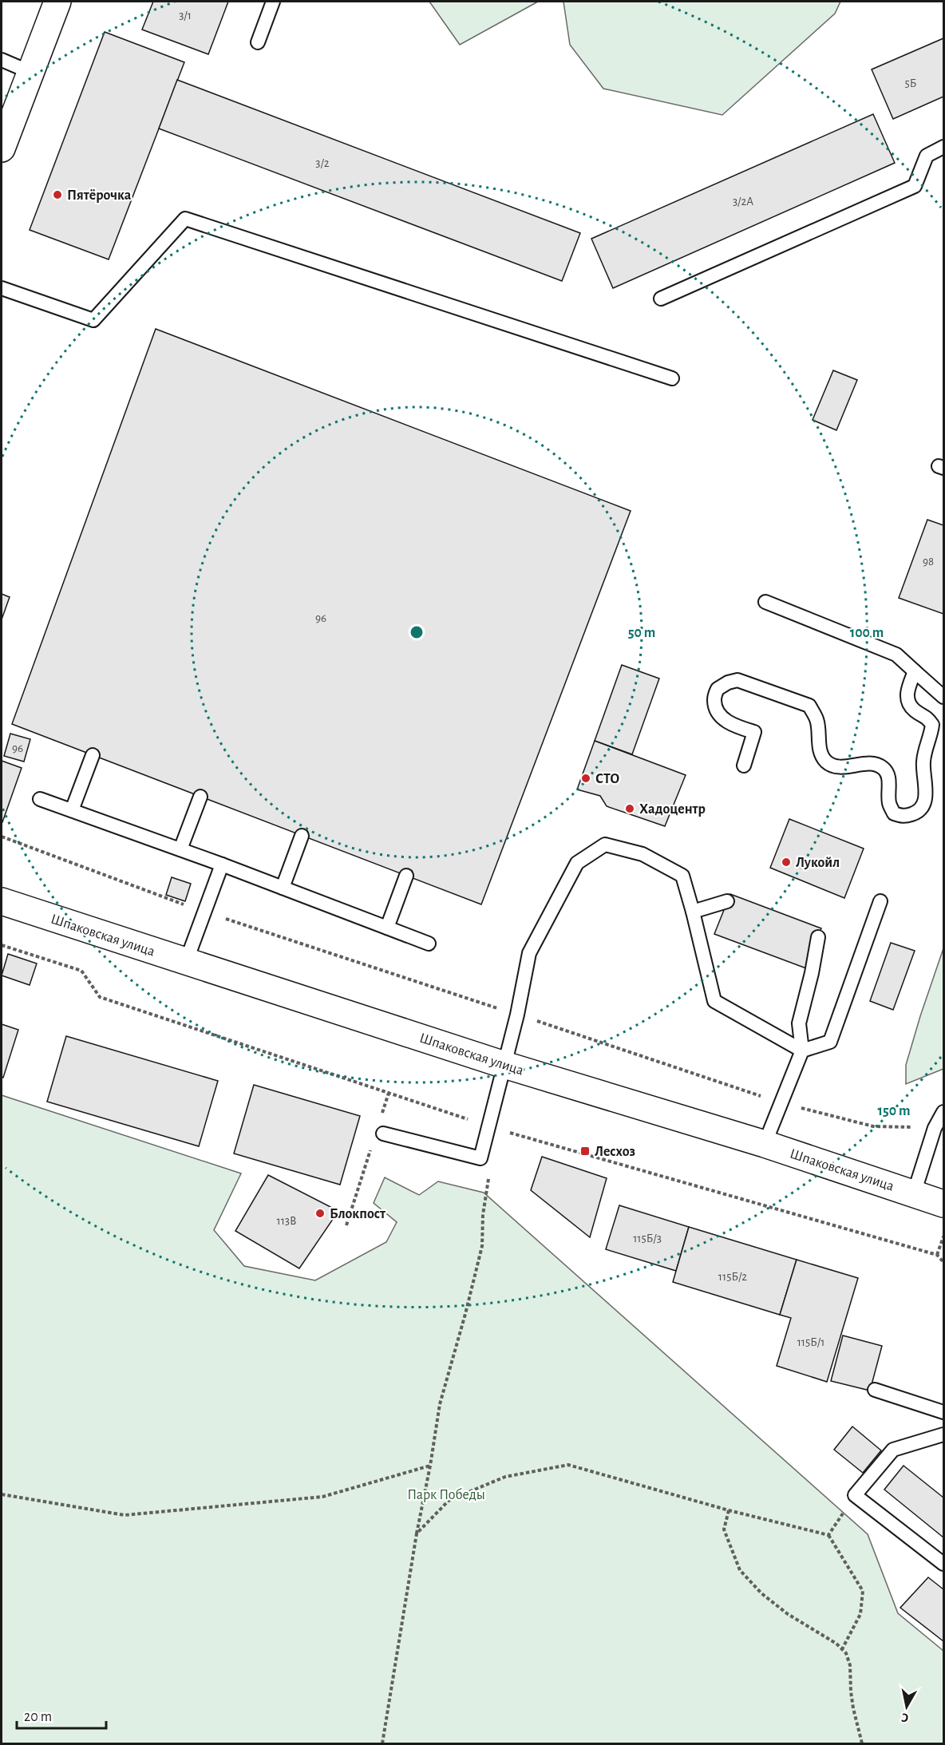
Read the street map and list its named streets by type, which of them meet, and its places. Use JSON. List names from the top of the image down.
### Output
{
  "streets": {
    "main road": ["Шпаковская улица"]
  },
  "parks": ["Парк Победы"],
  "places": {
    "other": [
      "Пятёрочка",
      "СТО",
      "Хадоцентр",
      "Лукойл",
      "Блокпост"
    ],
    "transit": ["Лесхоз"]
  },
  "house_numbers": [
    "3/1",
    "5Б",
    "3/2",
    "3/2А",
    "98",
    "96",
    "96",
    "113В",
    "115Б/3",
    "115Б/2",
    "115Б/1"
  ],
  "scale_bar": "20 m",
  "north": "bottom",
  "rings": ["50 m", "100 m", "150 m"]
}
